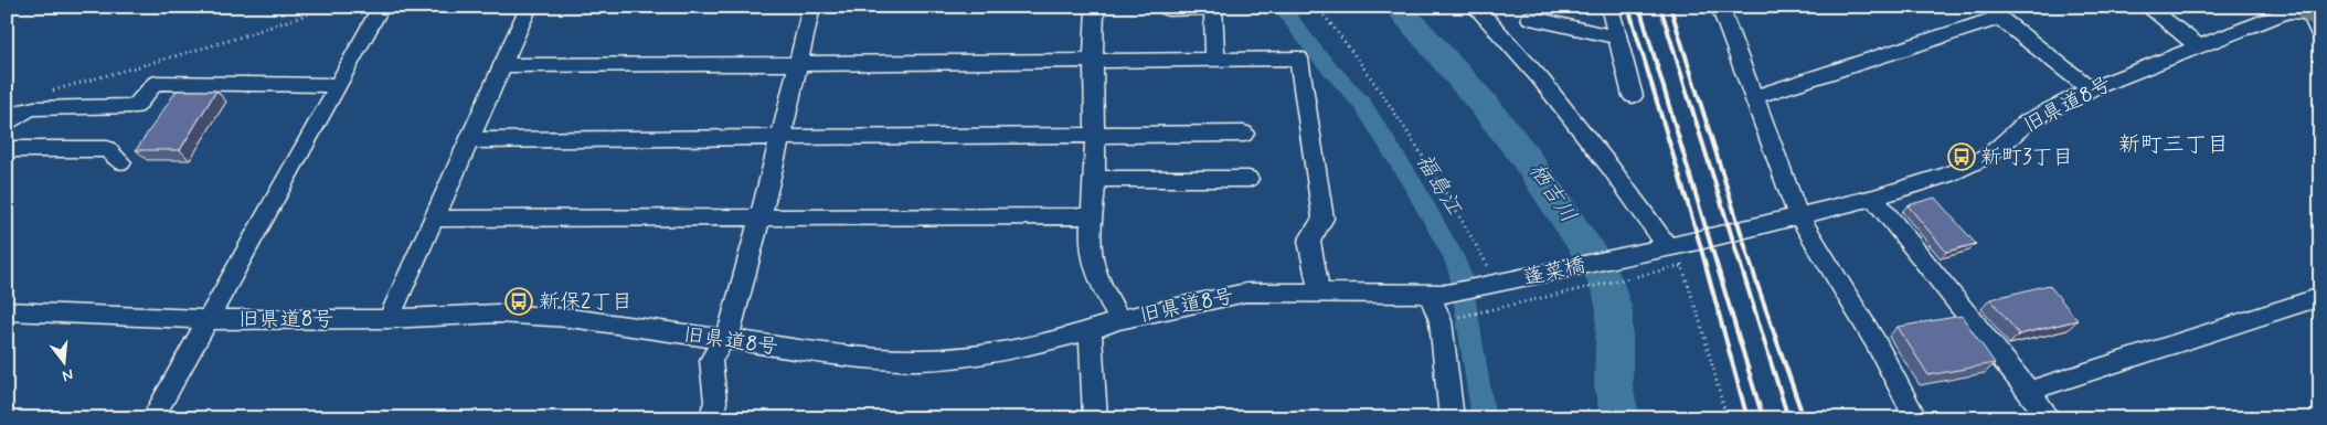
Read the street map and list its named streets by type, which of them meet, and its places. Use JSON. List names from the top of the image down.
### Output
{
  "streets": {
    "street": ["旧県道8号", "蓬菜橋"]
  },
  "crossings": [
    ["旧県道8号", "蓬菜橋"]
  ],
  "districts": ["新町三丁目"],
  "water": ["福島江", "栖吉川"],
  "places": {
    "bus stop": ["新町3丁目", "新保2丁目"]
  },
  "north": "bottom"
}
